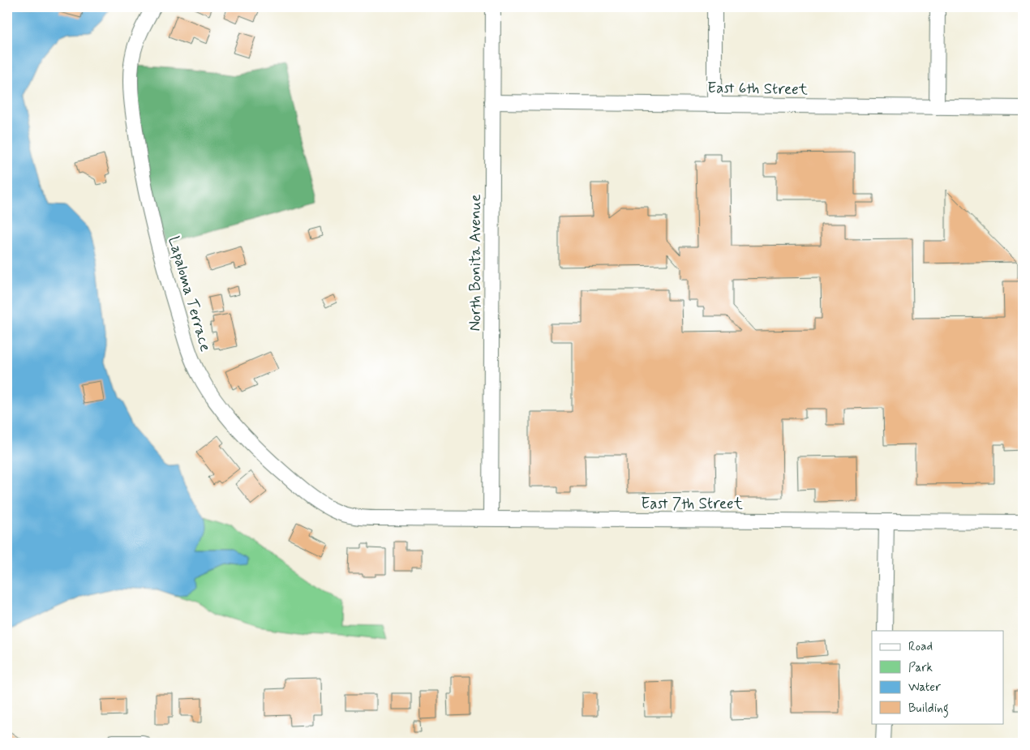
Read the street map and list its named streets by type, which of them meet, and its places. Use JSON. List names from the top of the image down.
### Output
{
  "streets": {
    "street": [
      "East 6th Street",
      "North Bonita Avenue",
      "Lapaloma Terrace",
      "East 7th Street"
    ]
  },
  "crossings": [
    ["East 6th Street", "North Bonita Avenue"],
    ["North Bonita Avenue", "East 7th Street"],
    ["Lapaloma Terrace", "East 7th Street"]
  ],
  "legend": [
    "Road",
    "Park",
    "Water",
    "Building"
  ]
}
